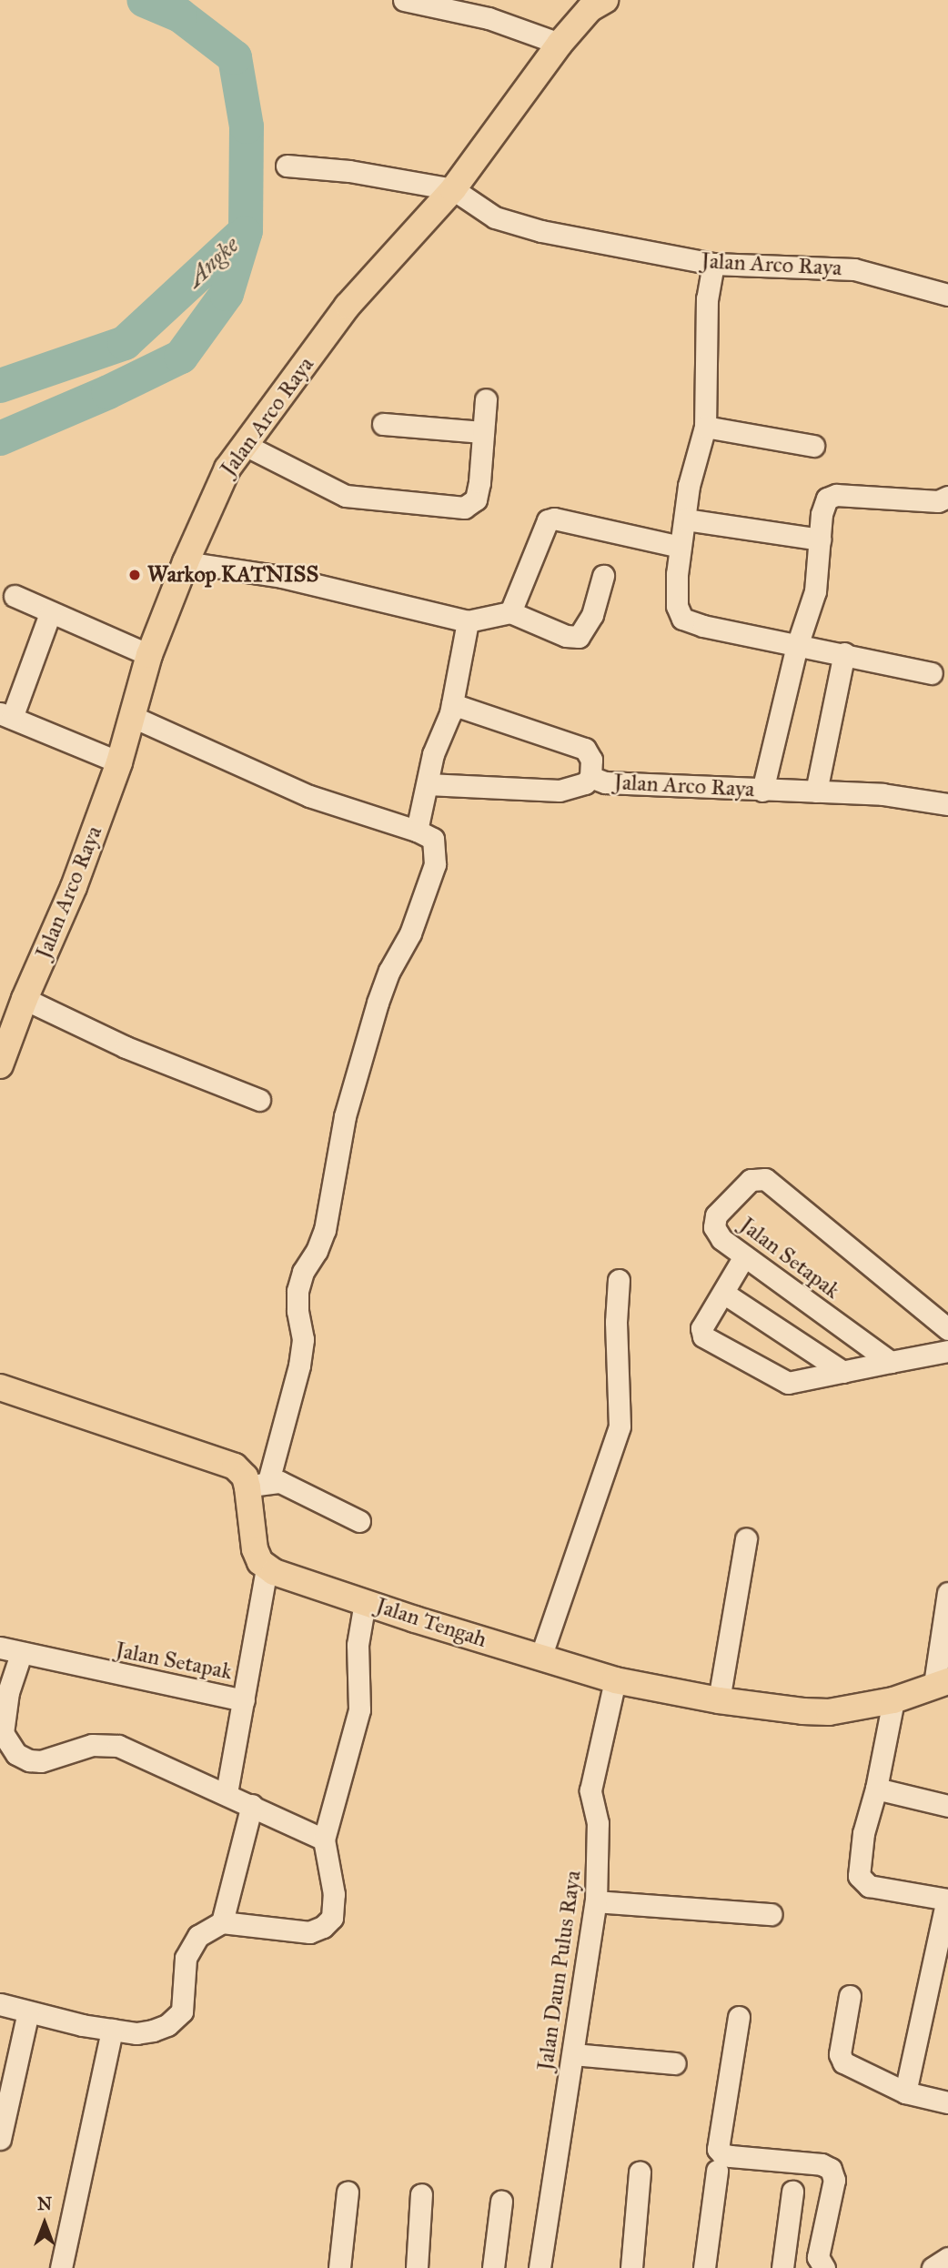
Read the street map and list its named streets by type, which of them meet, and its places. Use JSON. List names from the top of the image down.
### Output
{
  "streets": {
    "main road": ["Jalan Arco Raya", "Jalan Tengah"],
    "street": ["Jalan Setapak", "Jalan Daun Pulus Raya"]
  },
  "crossings": [
    ["Jalan Setapak", "Jalan Tengah"],
    ["Jalan Tengah", "Jalan Daun Pulus Raya"]
  ],
  "water": ["Angke"],
  "places": ["Warkop KATNISS"],
  "north": "top"
}
